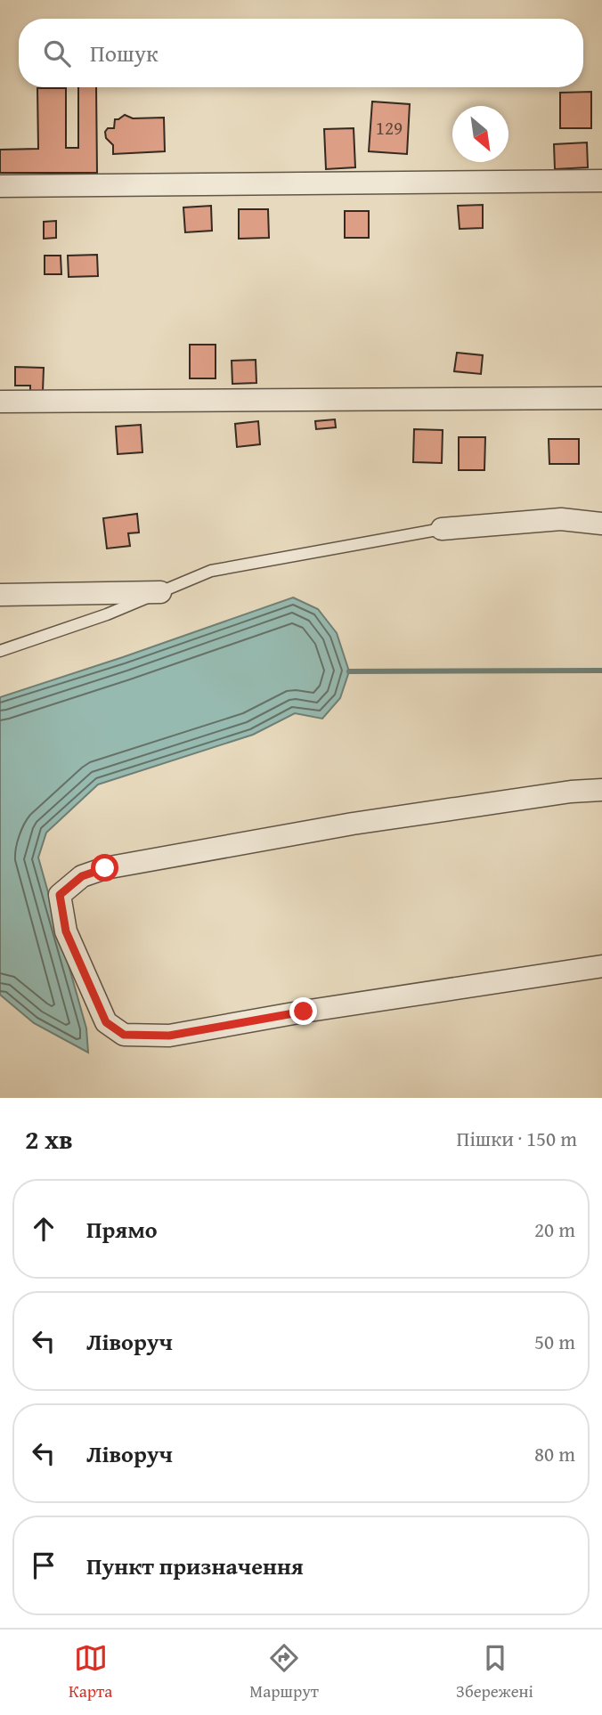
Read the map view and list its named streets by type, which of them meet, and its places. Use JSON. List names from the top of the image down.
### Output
{
  "house_numbers": ["129"],
  "north": "bottom right",
  "page": {
    "search": "Пошук",
    "heading": ["2 хв", "Пішки · 150 m"],
    "list": [
      ["Прямо", "20 m"],
      ["Ліворуч", "50 m"],
      ["Ліворуч", "80 m"],
      "Пункт призначення"
    ],
    "nav": ["Карта", "Маршрут", "Збережені"]
  }
}
